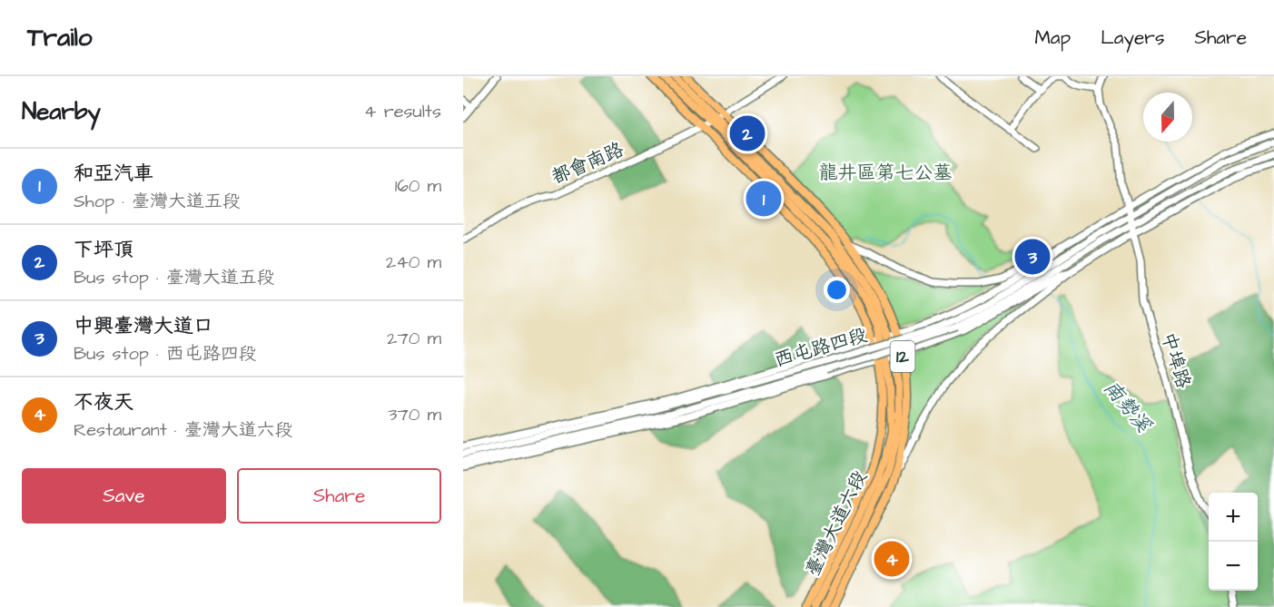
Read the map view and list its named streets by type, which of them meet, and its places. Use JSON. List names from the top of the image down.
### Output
{
  "streets": {
    "main road": ["12", "臺灣大道六段"],
    "street": ["都會南路", "西屯路四段", "中埠路"]
  },
  "crossings": [
    ["都會南路", "12"],
    ["西屯路四段", "12"],
    ["西屯路四段", "中埠路"],
    ["西屯路四段", "臺灣大道六段"],
    ["12", "臺灣大道六段"]
  ],
  "water": ["南勢溪"],
  "parks": ["龍井區第七公墓"],
  "north": "bottom",
  "page": {
    "header": "Trailo",
    "nav": ["Map", "Layers", "Share"],
    "heading": ["Nearby", "4 results"],
    "pins": [
      "2",
      "1",
      "3",
      "4"
    ],
    "list": [
      {
        "mark": "1",
        "name": "和亞汽車",
        "note": "Shop · 臺灣大道五段",
        "value": "160 m"
      },
      {
        "mark": "2",
        "name": "下坪頂",
        "note": "Bus stop · 臺灣大道五段",
        "value": "240 m"
      },
      {
        "mark": "3",
        "name": "中興臺灣大道口",
        "note": "Bus stop · 西屯路四段",
        "value": "270 m"
      },
      {
        "mark": "4",
        "name": "不夜天",
        "note": "Restaurant · 臺灣大道六段",
        "value": "370 m"
      }
    ],
    "buttons": ["Save", "Share"],
    "map_buttons": ["+", "−"]
  }
}
